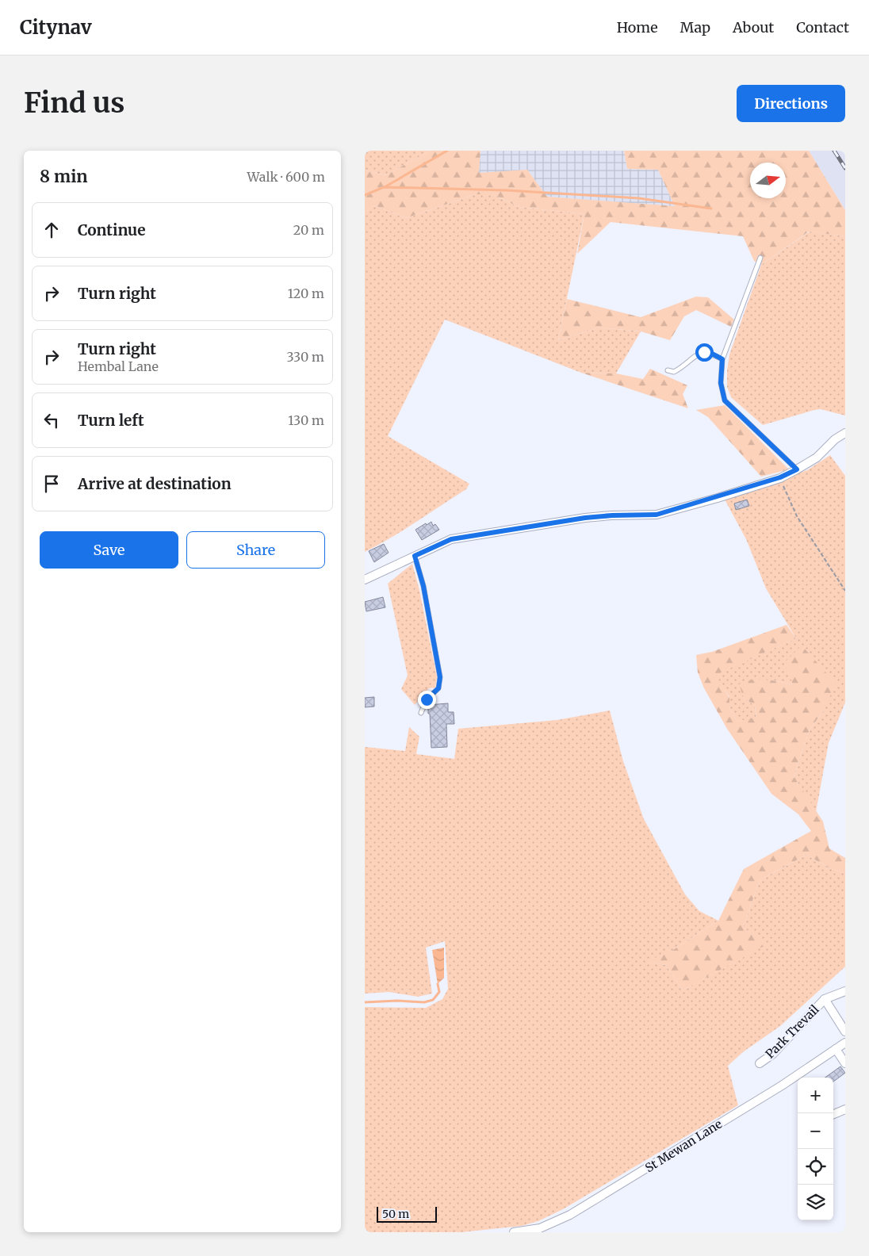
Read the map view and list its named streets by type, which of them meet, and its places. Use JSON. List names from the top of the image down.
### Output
{
  "streets": {
    "street": ["Park Trevail", "St Mewan Lane"]
  },
  "scale_bar": "50 m",
  "north": "right",
  "page": {
    "header": "Citynav",
    "nav": [
      "Home",
      "Map",
      "About",
      "Contact"
    ],
    "buttons": [
      "Directions",
      ["Save", "Share"]
    ],
    "title": "Find us",
    "heading": ["8 min", "Walk · 600 m"],
    "list": [
      ["Continue", "20 m"],
      ["Turn right", "120 m"],
      ["Turn right", "Hembal Lane", "330 m"],
      ["Turn left", "130 m"],
      "Arrive at destination"
    ],
    "map_buttons": ["+", "−"],
    "scale": "50 m"
  }
}
